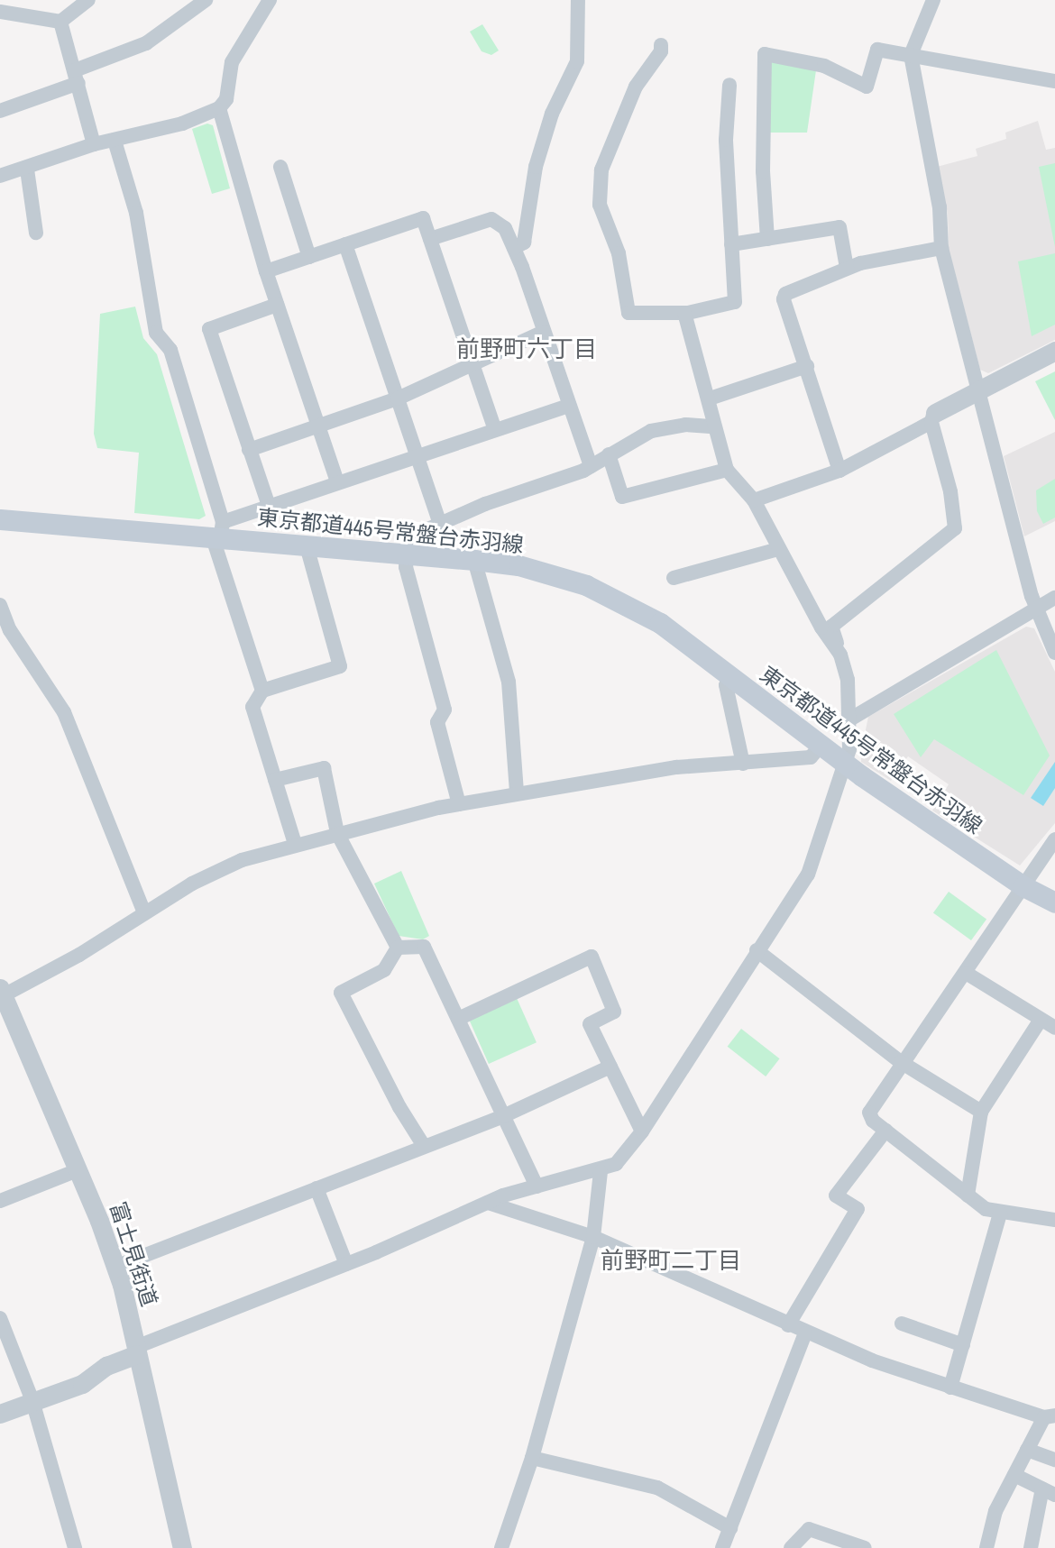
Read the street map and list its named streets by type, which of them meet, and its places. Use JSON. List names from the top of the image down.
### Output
{
  "streets": {
    "main road": ["東京都道445号常盤台赤羽線"],
    "street": ["富士見街道"]
  },
  "districts": ["前野町六丁目", "前野町二丁目"]
}
